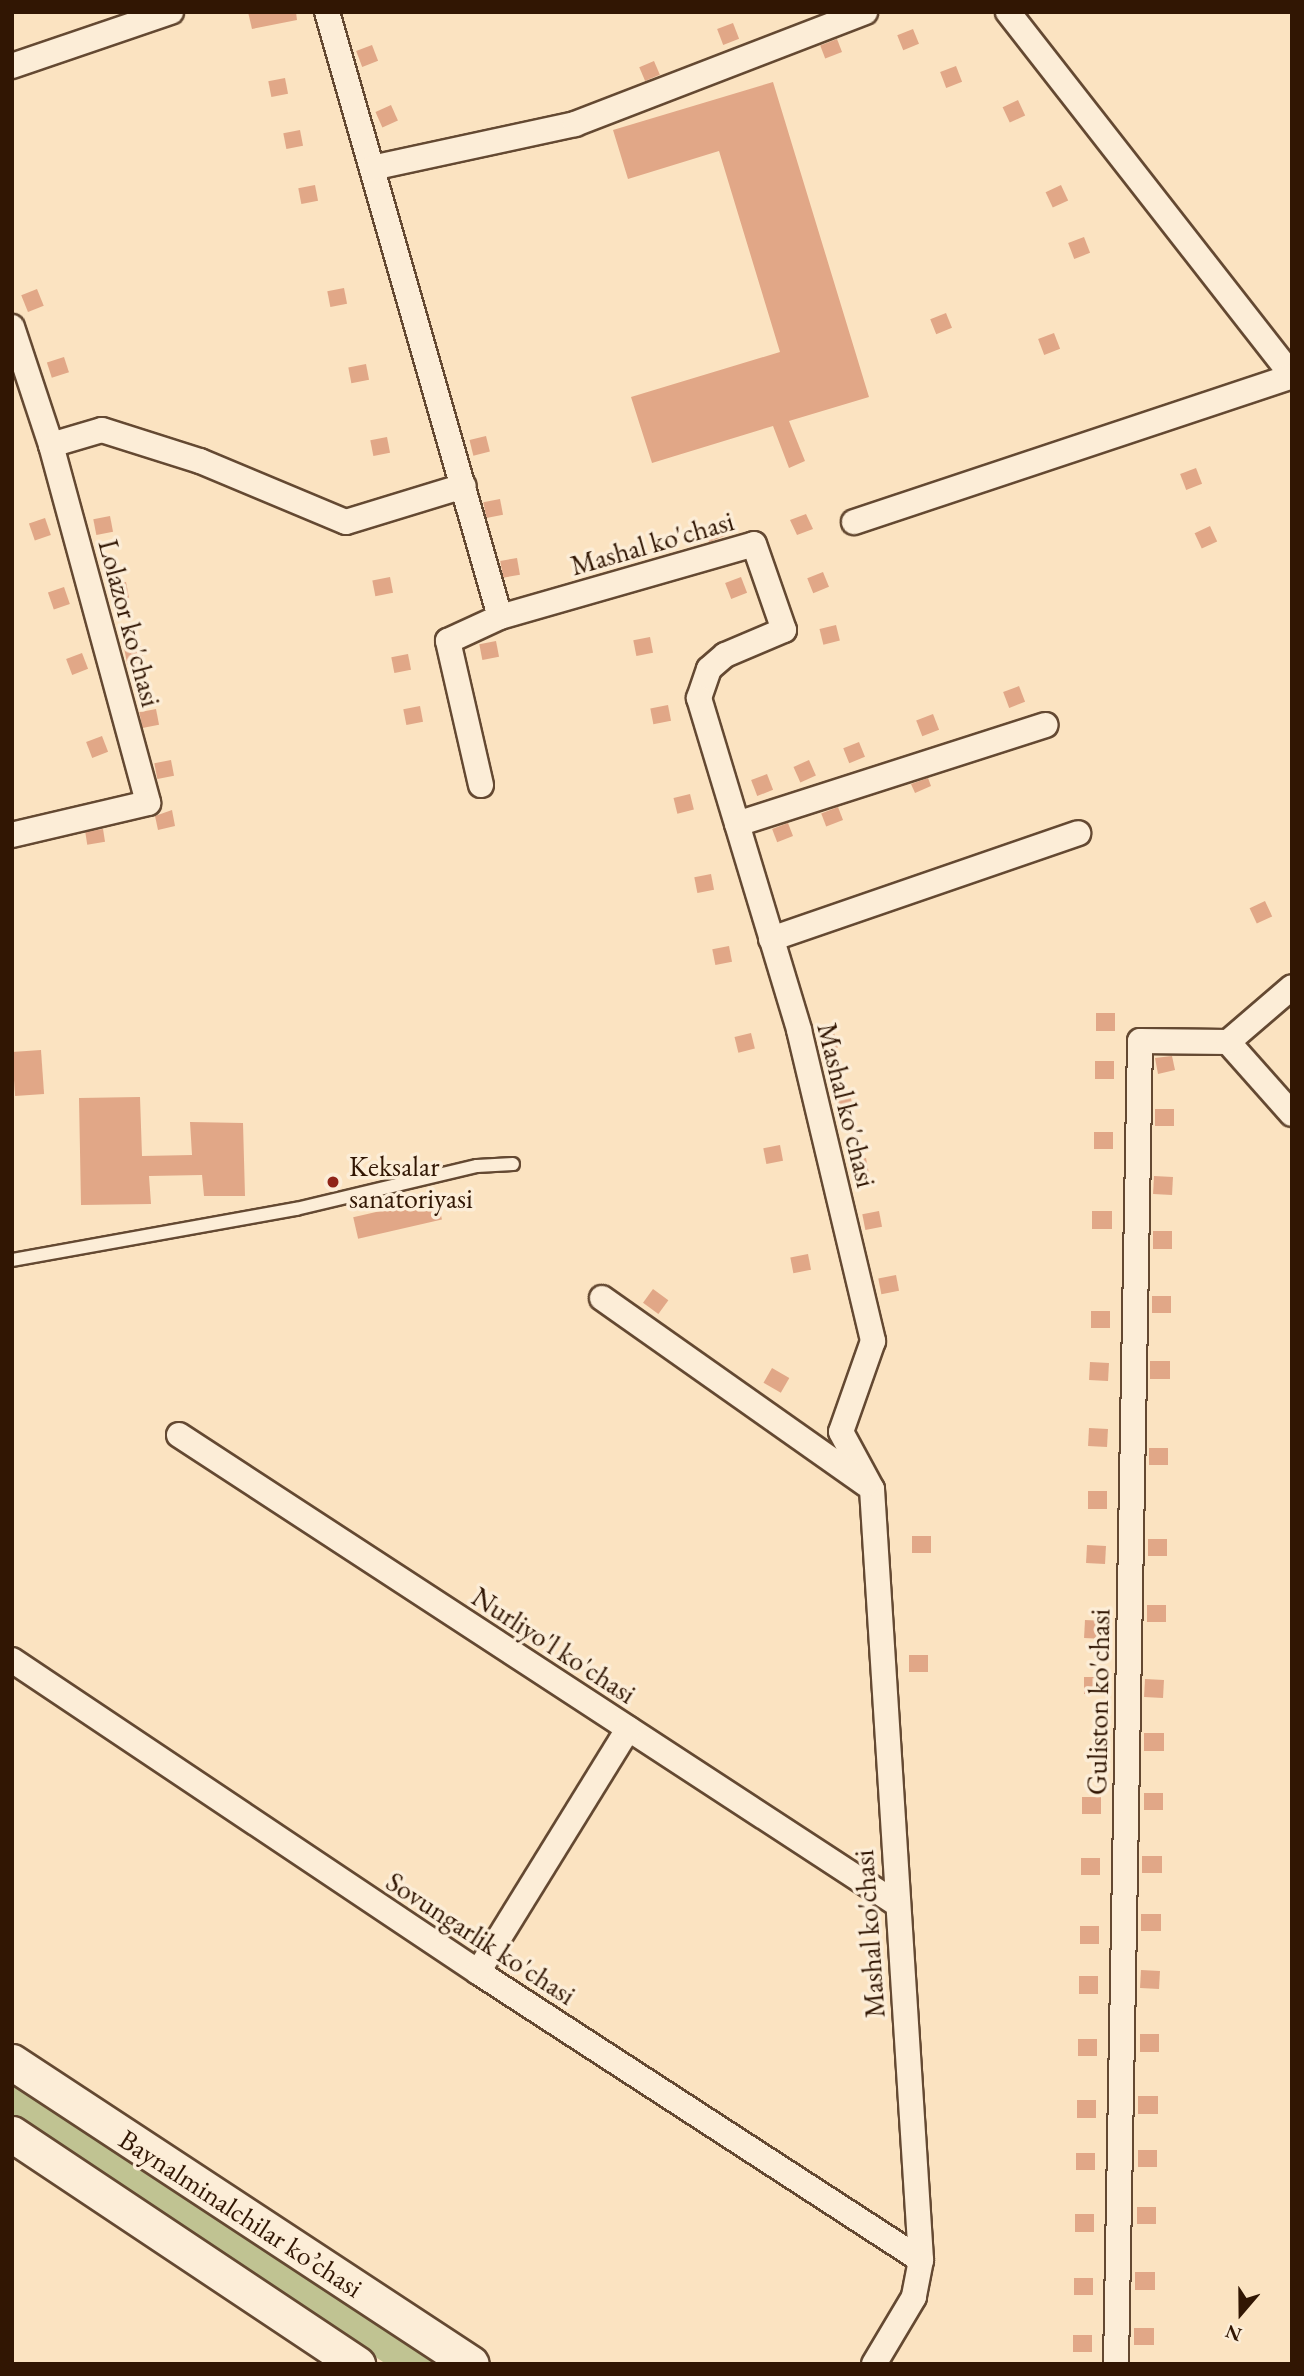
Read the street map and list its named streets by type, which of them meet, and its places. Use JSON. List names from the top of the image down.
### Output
{
  "streets": {
    "main road": ["Baynalminalchilar ko’chasi"],
    "street": [
      "Mashal ko'chasi",
      "Lolazor ko'chasi",
      "Nurliyo'l ko'chasi",
      "Guliston ko'chasi",
      "Sovungarlik ko'chasi"
    ]
  },
  "crossings": [
    ["Mashal ko'chasi", "Nurliyo'l ko'chasi"],
    ["Mashal ko'chasi", "Sovungarlik ko'chasi"]
  ],
  "places": ["Keksalar sanatoriyasi"],
  "north": "bottom"
}
